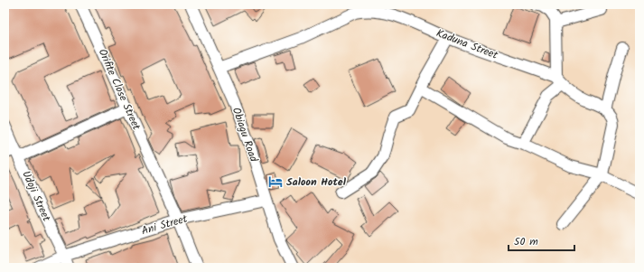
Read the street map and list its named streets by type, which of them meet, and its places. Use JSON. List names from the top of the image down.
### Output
{
  "streets": {
    "street": [
      "Kaduna Street",
      "Orifite Close Street",
      "Obiagu Road",
      "Udoji Street",
      "Ani Street"
    ]
  },
  "crossings": [
    ["Kaduna Street", "Obiagu Road"],
    ["Orifite Close Street", "Ani Street"],
    ["Obiagu Road", "Ani Street"],
    ["Udoji Street", "Ani Street"]
  ],
  "places": {
    "hotel": ["Saloon Hotel"]
  },
  "scale_bar": "50 m"
}
